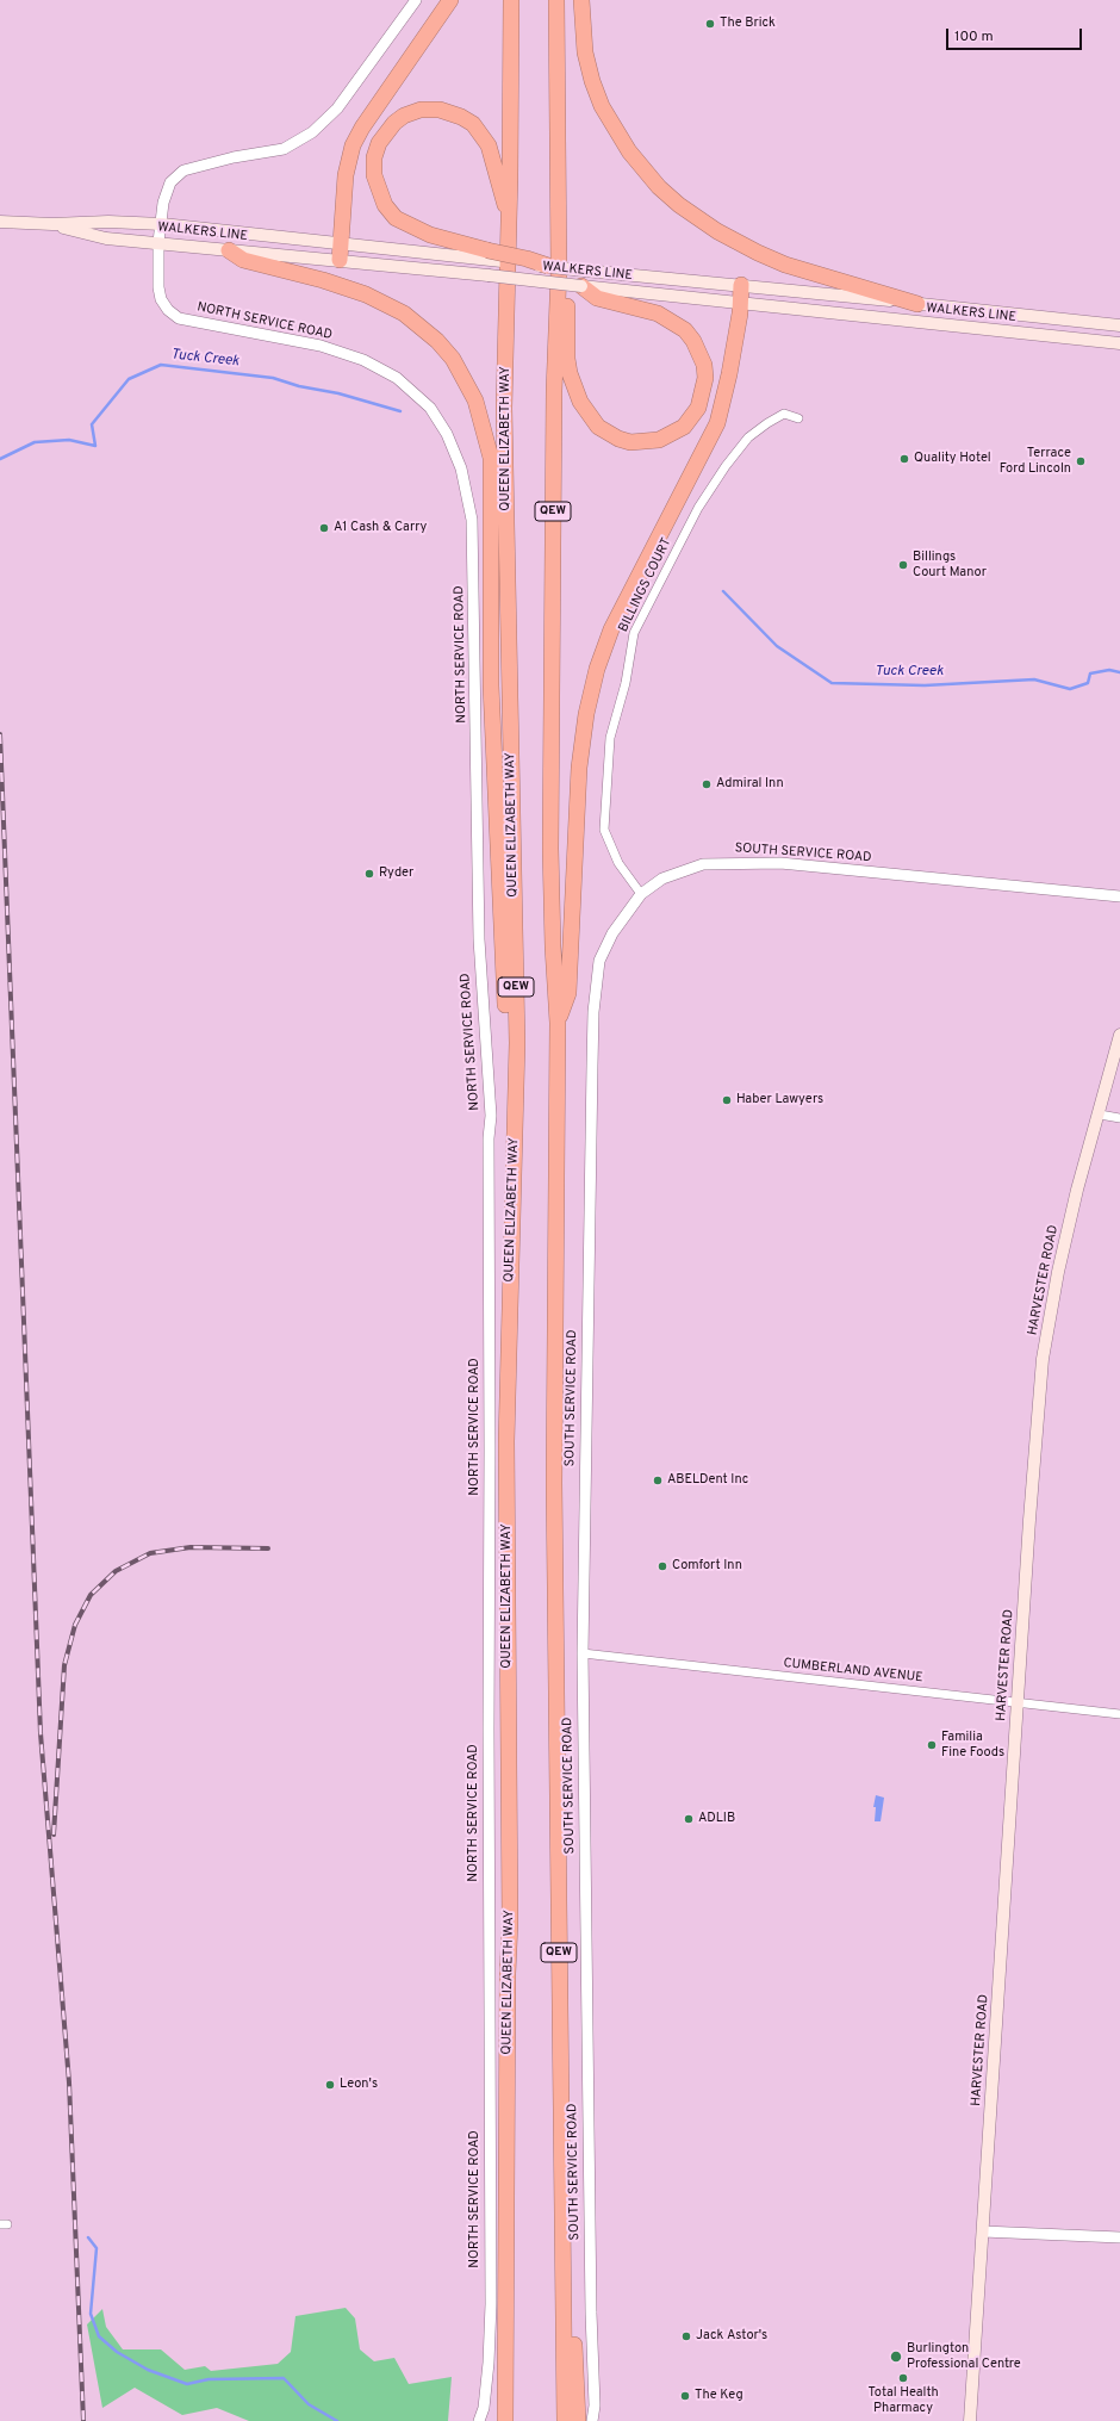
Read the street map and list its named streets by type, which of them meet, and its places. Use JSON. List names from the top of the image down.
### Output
{
  "streets": {
    "highway": ["QUEEN ELIZABETH WAY", "QEW"],
    "main road": ["WALKERS LINE", "HARVESTER ROAD"],
    "street": [
      "NORTH SERVICE ROAD",
      "BILLINGS COURT",
      "SOUTH SERVICE ROAD",
      "CUMBERLAND AVENUE"
    ]
  },
  "crossings": [
    ["WALKERS LINE", "NORTH SERVICE ROAD"],
    ["WALKERS LINE", "QEW"],
    ["BILLINGS COURT", "SOUTH SERVICE ROAD"],
    ["SOUTH SERVICE ROAD", "CUMBERLAND AVENUE"],
    ["HARVESTER ROAD", "CUMBERLAND AVENUE"]
  ],
  "water": ["Tuck Creek"],
  "places": [
    "The Brick",
    "Quality Hotel",
    "Terrace Ford Lincoln",
    "A1 Cash & Carry",
    "Billings Court Manor",
    "Admiral Inn",
    "Ryder",
    "Haber Lawyers",
    "ABELDent Inc",
    "Comfort Inn",
    "Familia Fine Foods",
    "ADLIB",
    "Leon's",
    "Jack Astor's",
    "Burlington Professional Centre",
    "Total Health Pharmacy",
    "The Keg"
  ],
  "scale_bar": "100 m"
}
